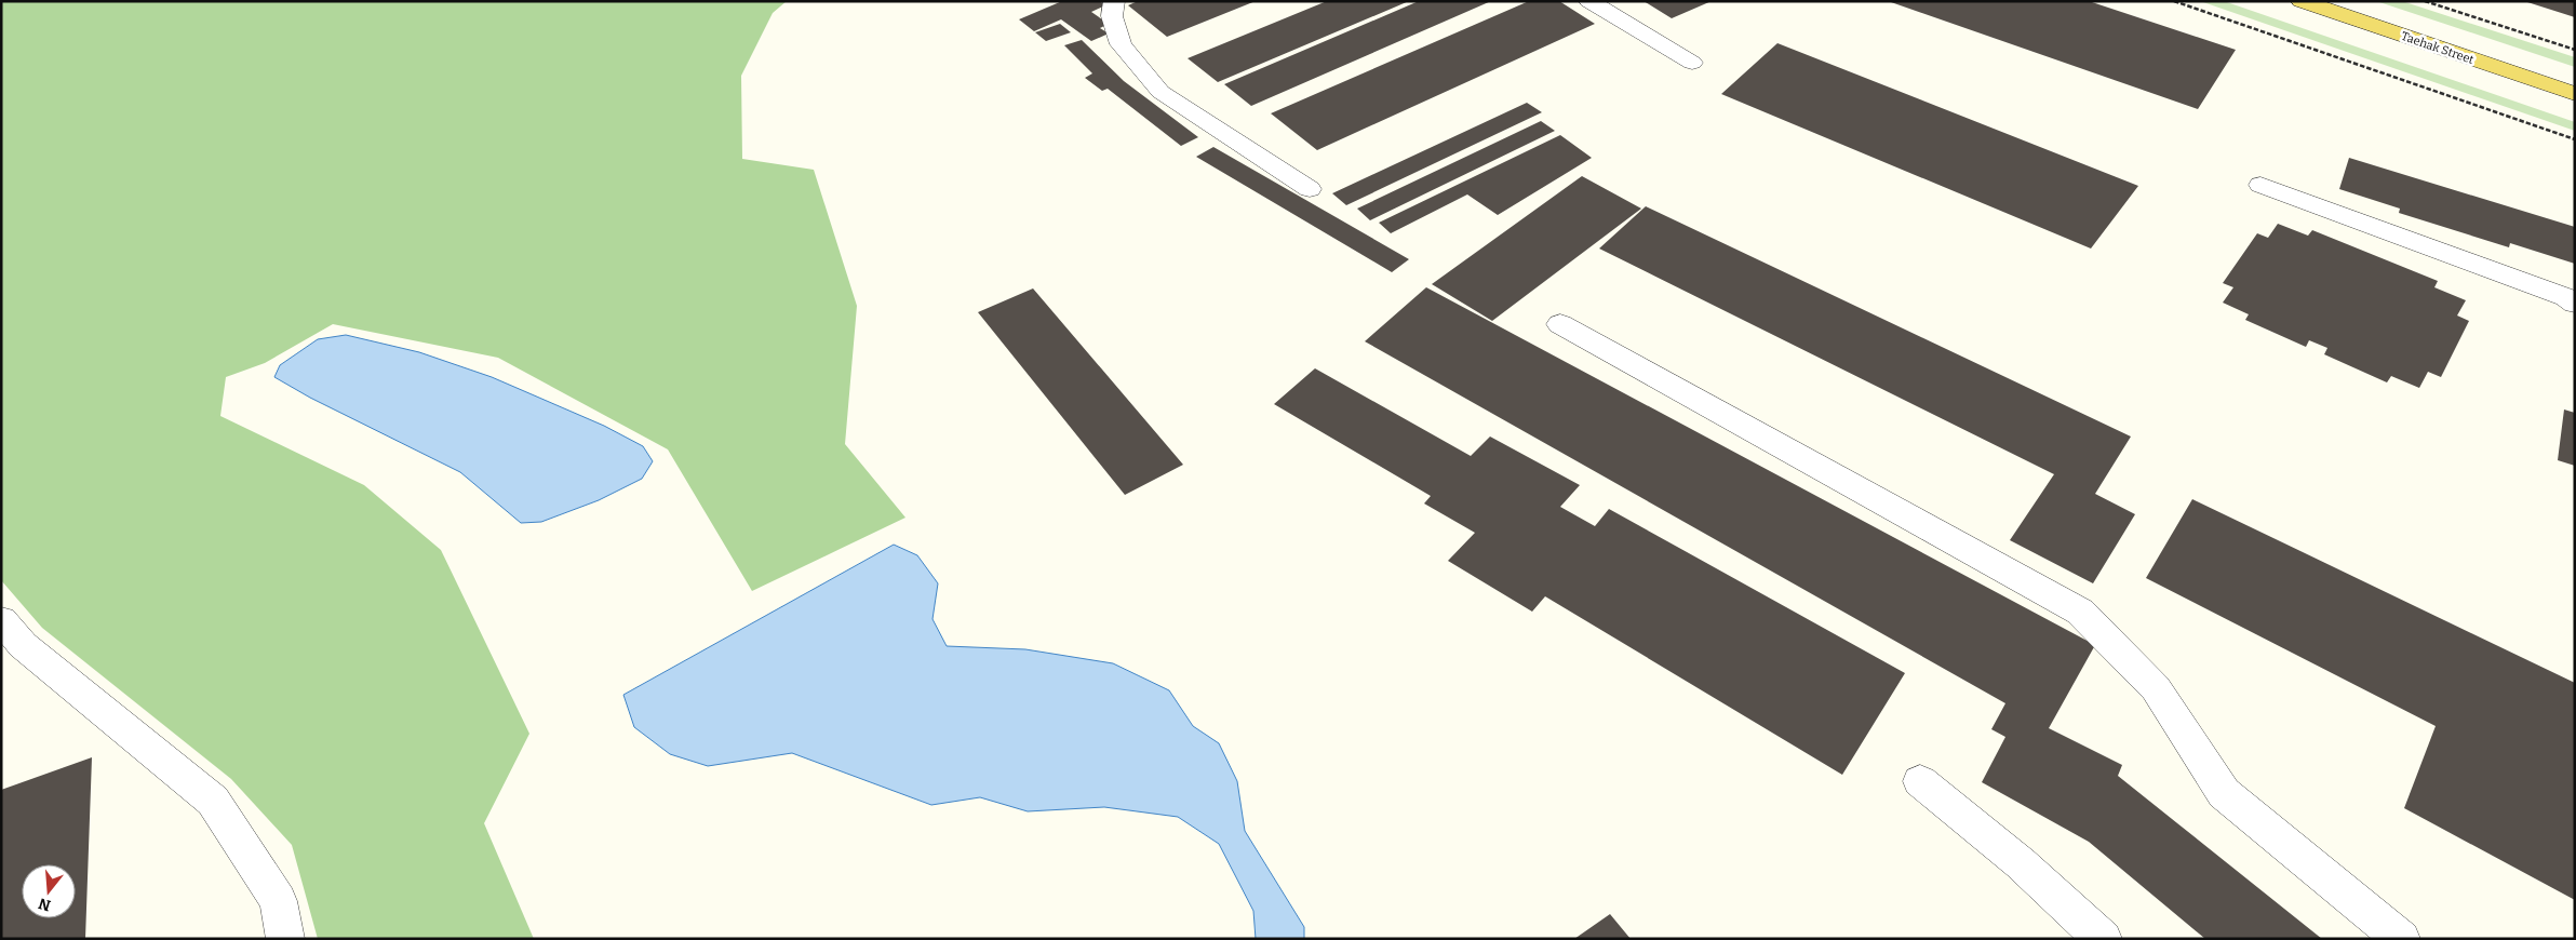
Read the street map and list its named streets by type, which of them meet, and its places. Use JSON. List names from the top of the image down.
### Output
{
  "streets": {
    "main road": ["Taehak Street"]
  },
  "north": "bottom"
}
